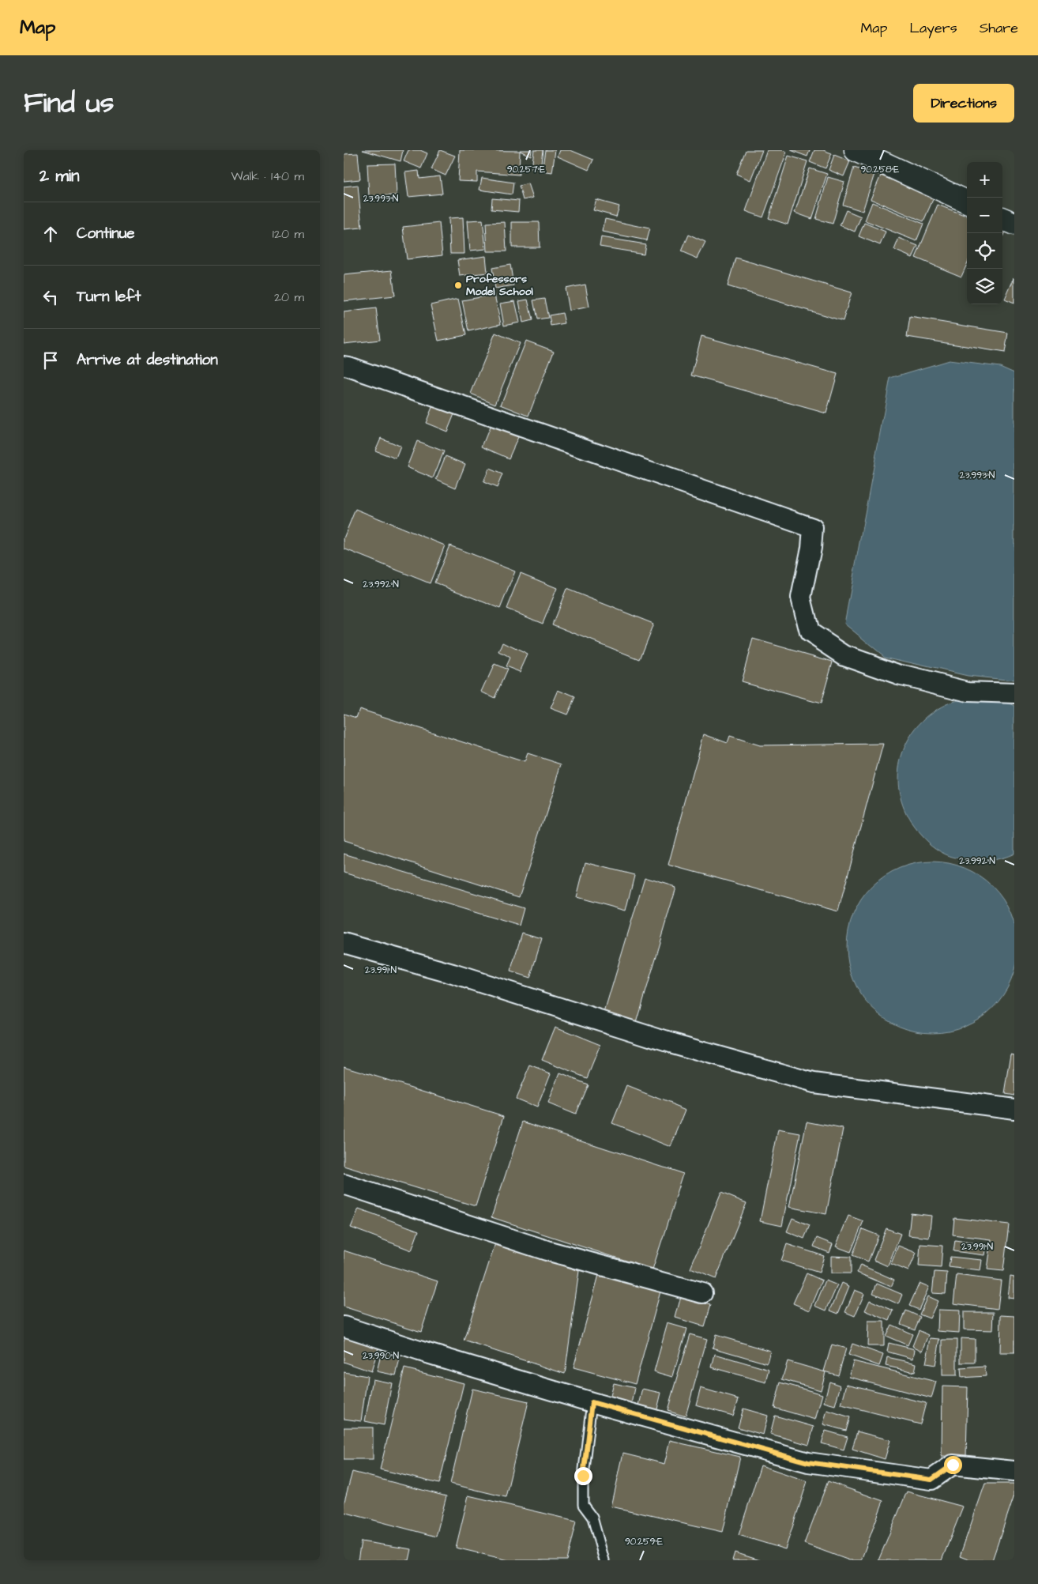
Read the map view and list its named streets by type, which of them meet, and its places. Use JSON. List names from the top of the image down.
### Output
{
  "places": ["Professors Model School"],
  "page": {
    "header": "Map",
    "nav": ["Map", "Layers", "Share"],
    "title": "Find us",
    "buttons": "Directions",
    "heading": ["2 min", "Walk · 140 m"],
    "map_buttons": ["+", "−"],
    "list": [
      ["Continue", "120 m"],
      ["Turn left", "20 m"],
      "Arrive at destination"
    ]
  },
  "coordinates": [
    "90.257°E",
    "90.258°E",
    "23.993°N",
    "23.992°N",
    "23.991°N",
    "23.990°N",
    "90.259°E"
  ]
}
